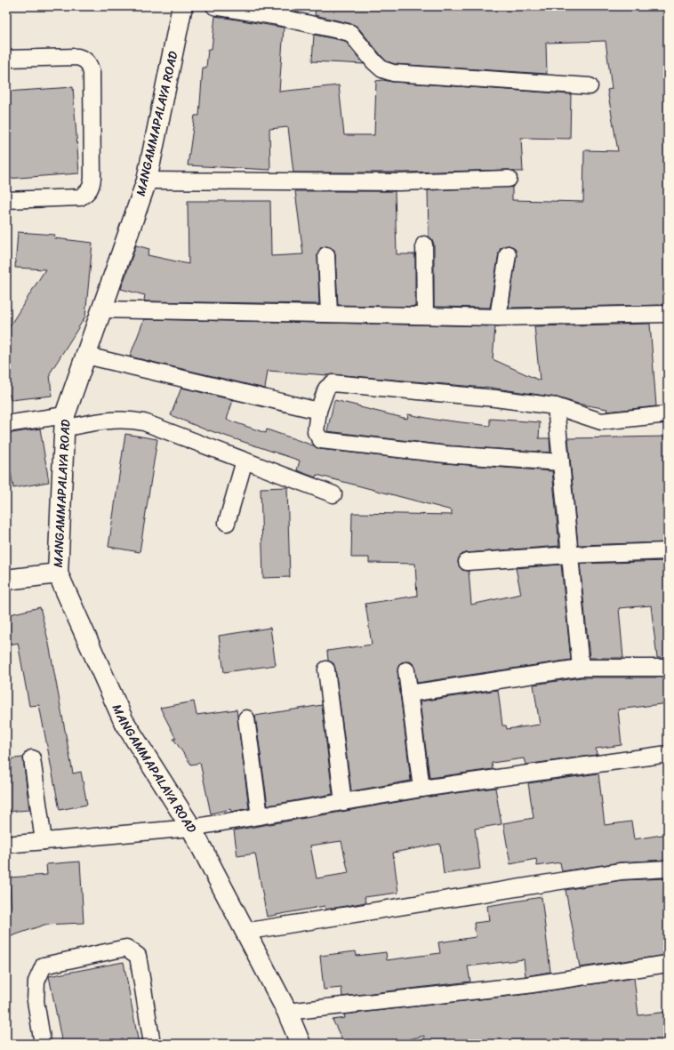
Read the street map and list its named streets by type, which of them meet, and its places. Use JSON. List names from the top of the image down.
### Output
{
  "streets": {
    "main road": ["MANGAMMAPALAYA ROAD"]
  }
}
